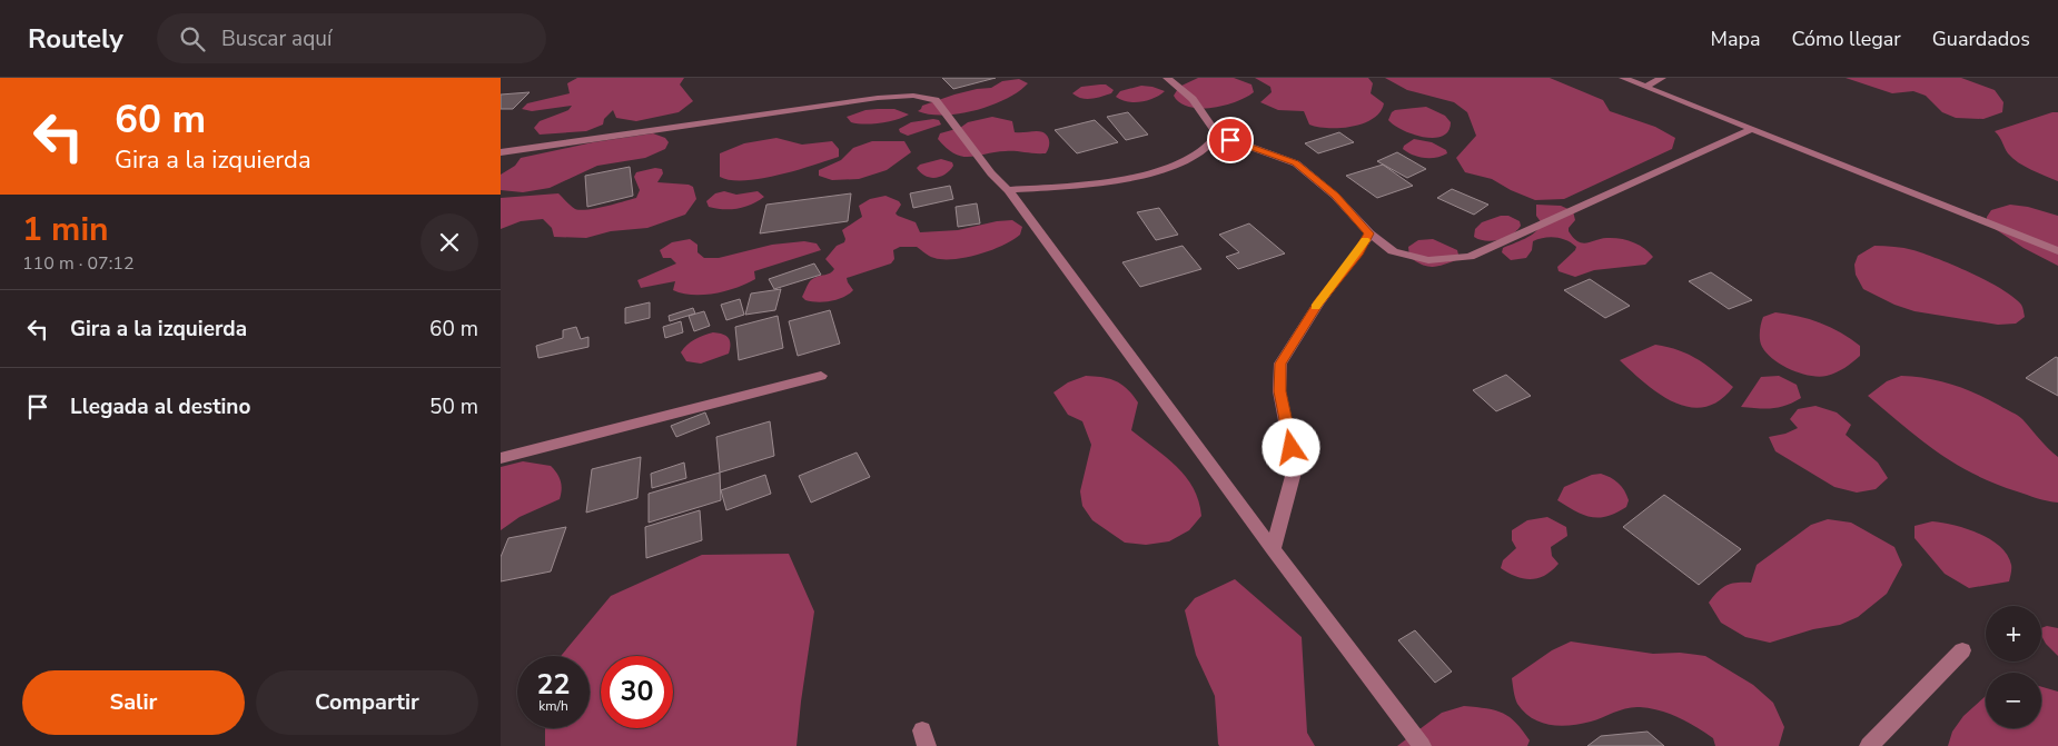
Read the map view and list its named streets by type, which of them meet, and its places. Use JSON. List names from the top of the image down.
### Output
{
  "page": {
    "header": "Routely",
    "search": "Buscar aquí",
    "nav": ["Mapa", "Cómo llegar", "Guardados"],
    "turn": ["60 m", "Gira a la izquierda"],
    "heading": ["1 min", "110 m · 07:12"],
    "list": [
      {
        "name": "Gira a la izquierda",
        "value": "60 m"
      },
      {
        "name": "Llegada al destino",
        "value": "50 m"
      }
    ],
    "map_buttons": ["+", "−"],
    "speed": "22 km/h",
    "limit": "30",
    "buttons": ["Salir", "Compartir"]
  }
}
